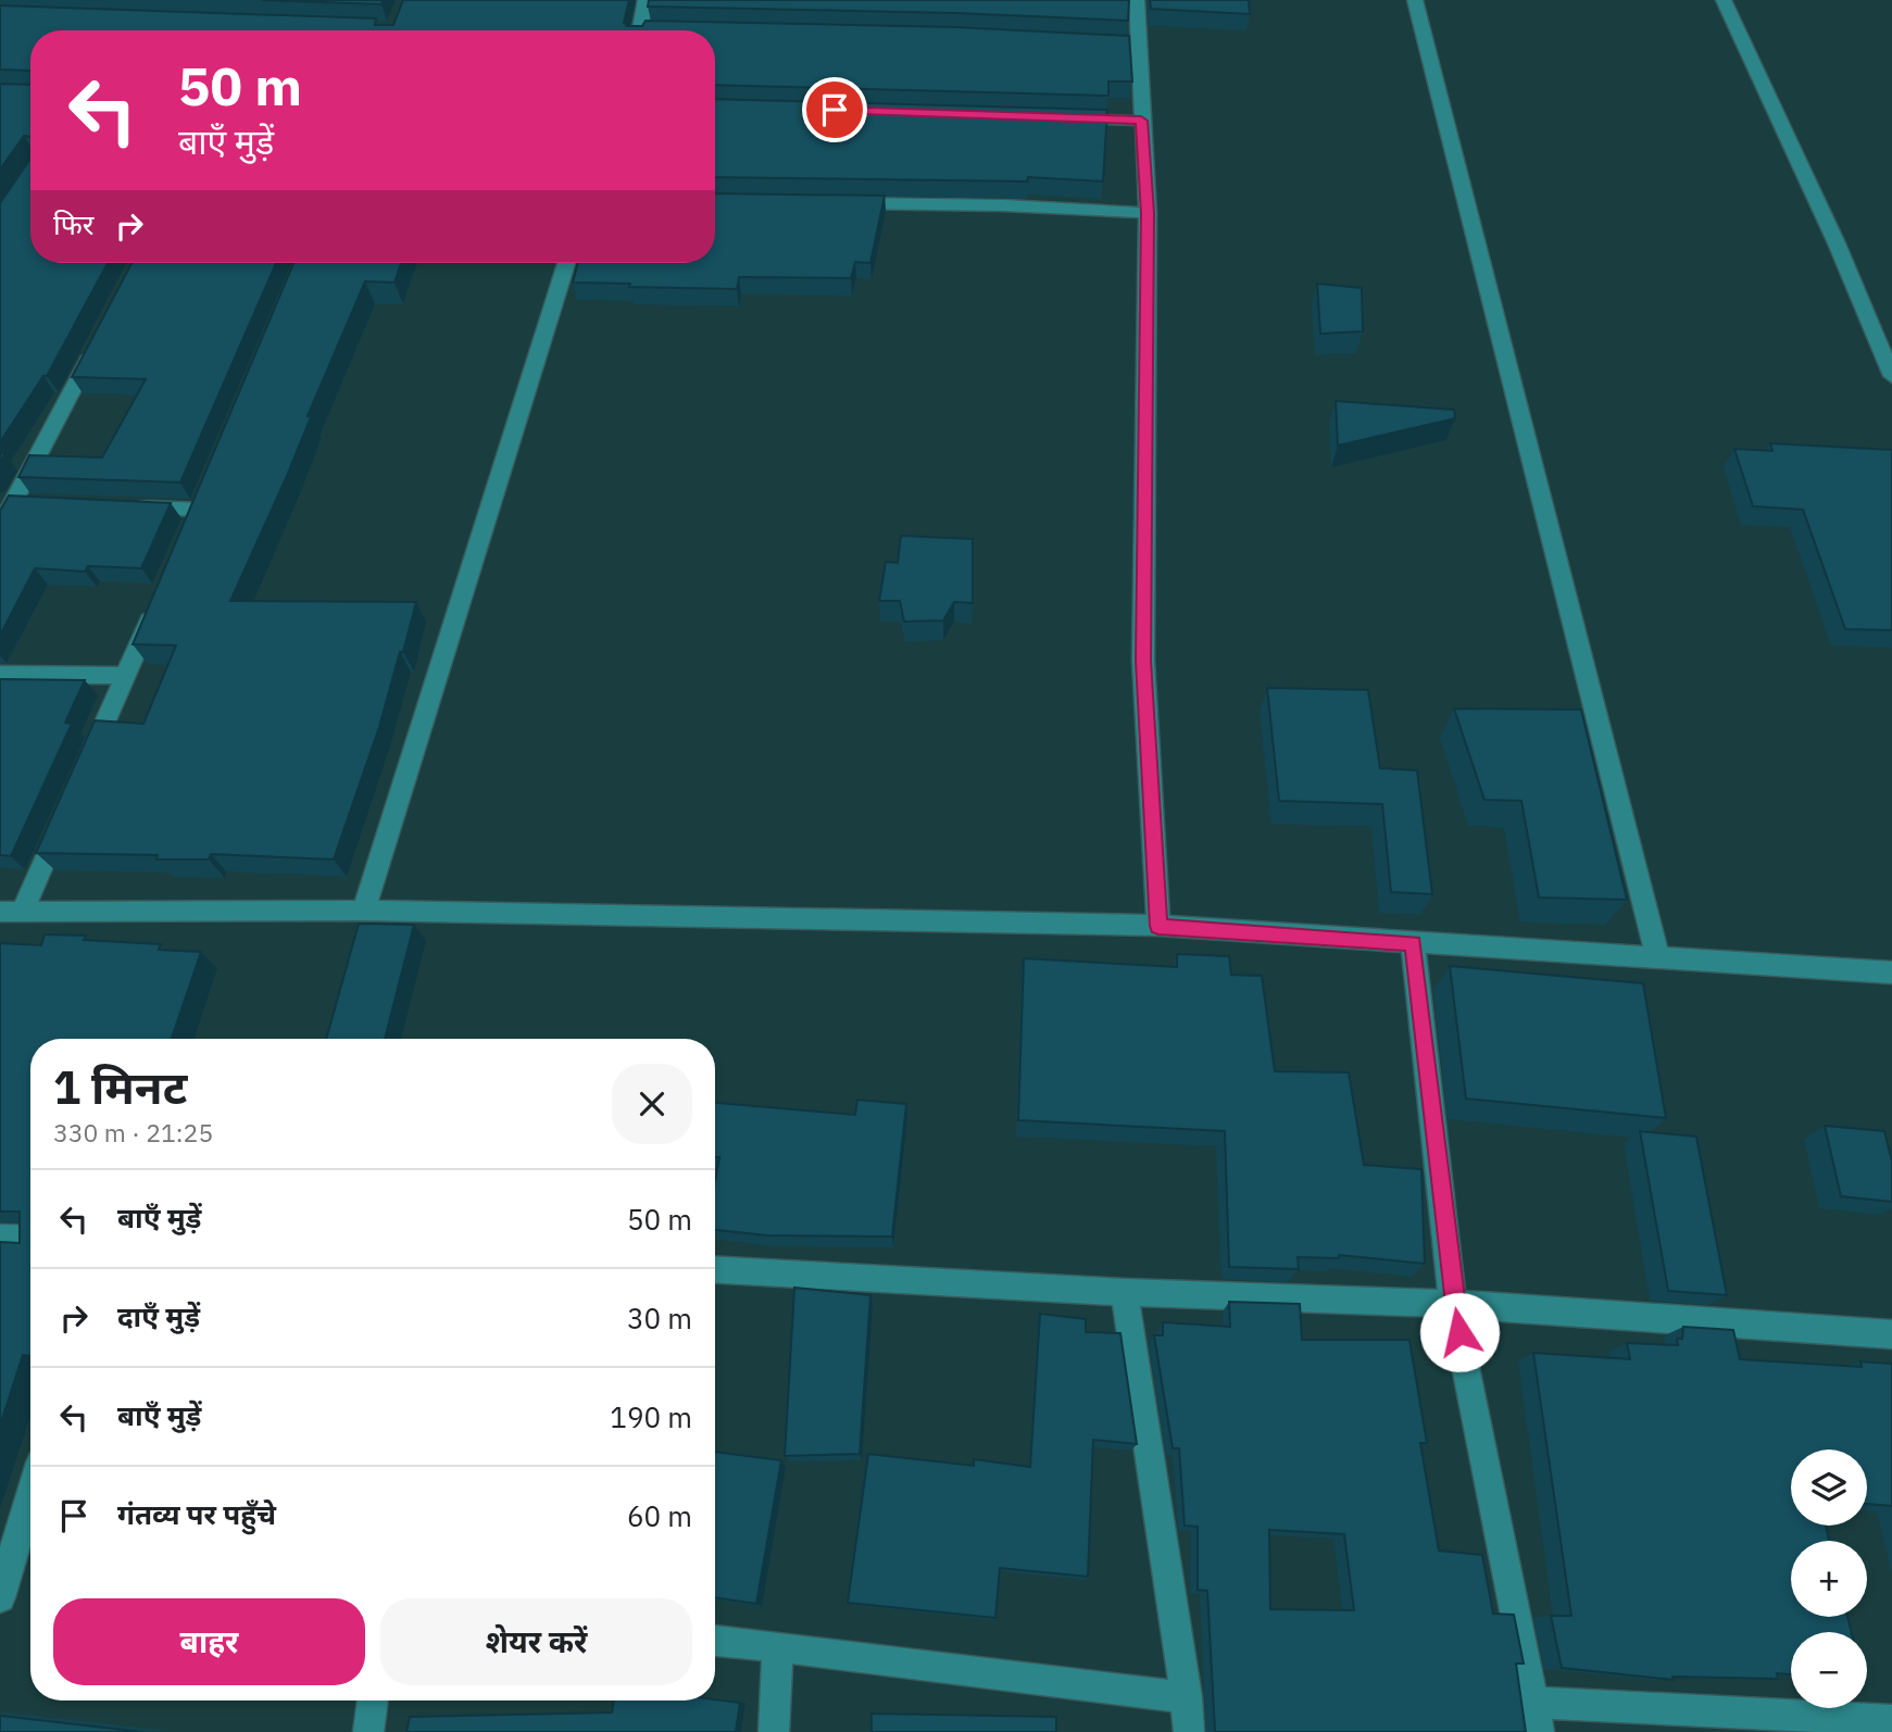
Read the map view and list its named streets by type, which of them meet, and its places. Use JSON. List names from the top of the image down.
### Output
{
  "page": {
    "turn": ["50 m", "बाएँ मुड़ें"],
    "then": "फिर",
    "heading": ["1 मिनट", "330 m · 21:25"],
    "list": [
      {
        "name": "बाएँ मुड़ें",
        "value": "50 m"
      },
      {
        "name": "दाएँ मुड़ें",
        "value": "30 m"
      },
      {
        "name": "बाएँ मुड़ें",
        "value": "190 m"
      },
      {
        "name": "गंतव्य पर पहुँचे",
        "value": "60 m"
      }
    ],
    "map_buttons": ["+", "−"],
    "buttons": ["बाहर", "शेयर करें"]
  }
}
